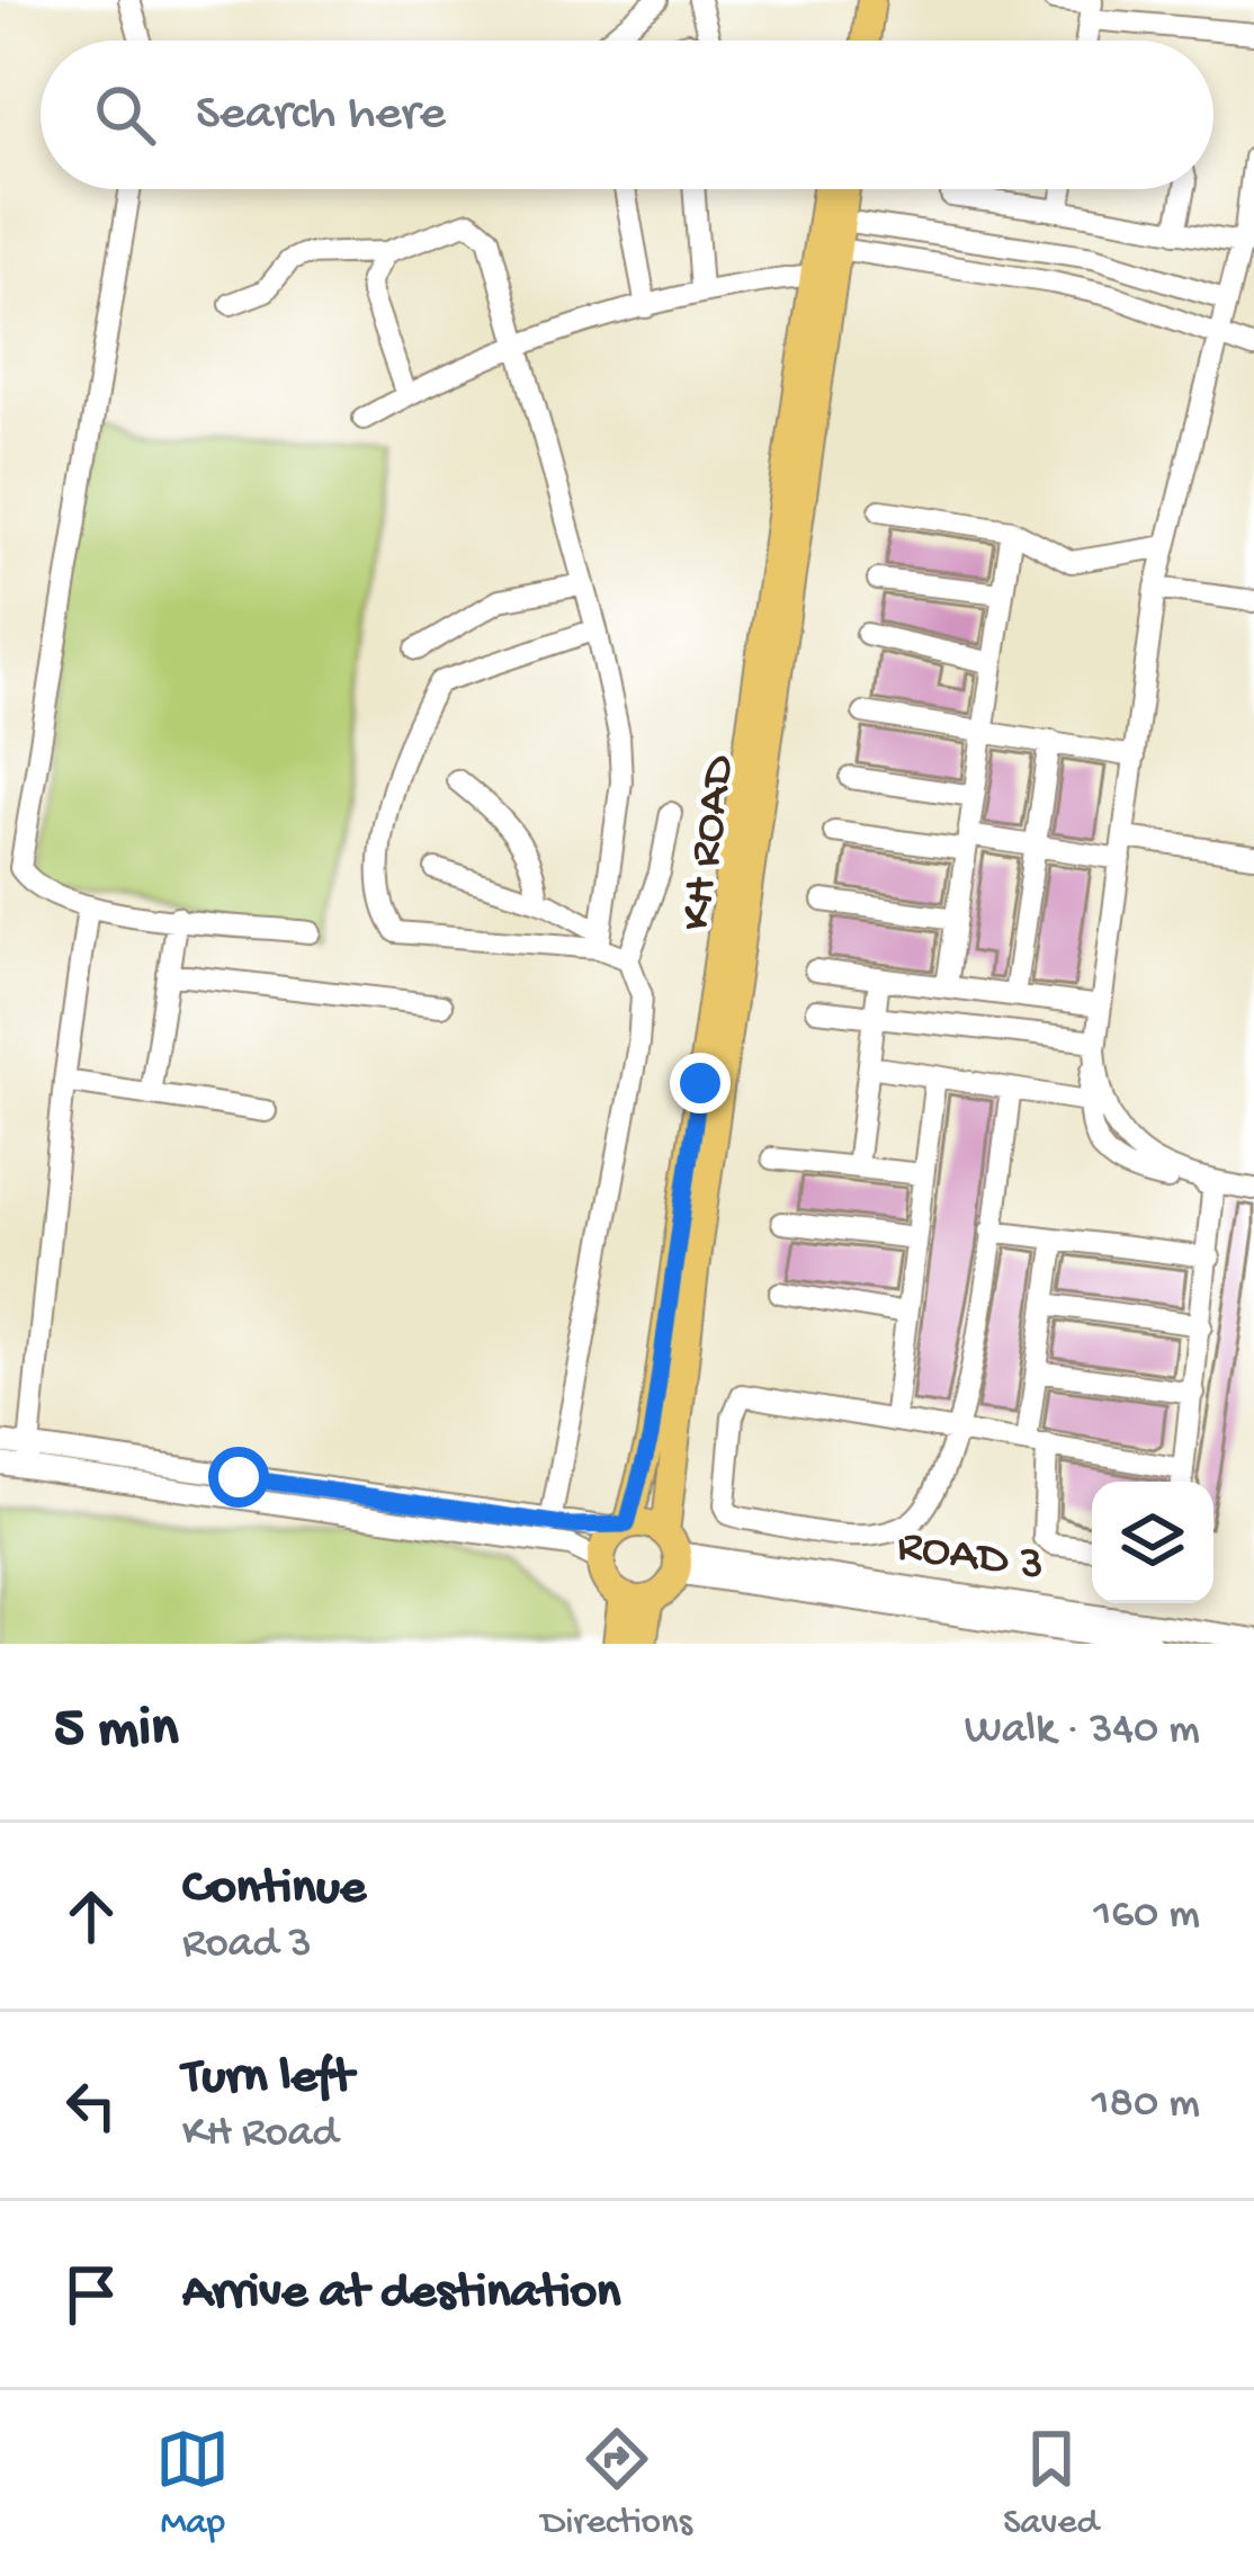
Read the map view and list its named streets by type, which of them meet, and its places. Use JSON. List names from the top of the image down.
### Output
{
  "streets": {
    "main road": ["KH ROAD"],
    "street": ["ROAD 3"]
  },
  "crossings": [
    ["KH ROAD", "ROAD 3"]
  ],
  "page": {
    "search": "Search here",
    "heading": ["5 min", "Walk · 340 m"],
    "list": [
      ["Continue", "Road 3", "160 m"],
      ["Turn left", "KH Road", "180 m"],
      "Arrive at destination"
    ],
    "nav": ["Map", "Directions", "Saved"]
  }
}
